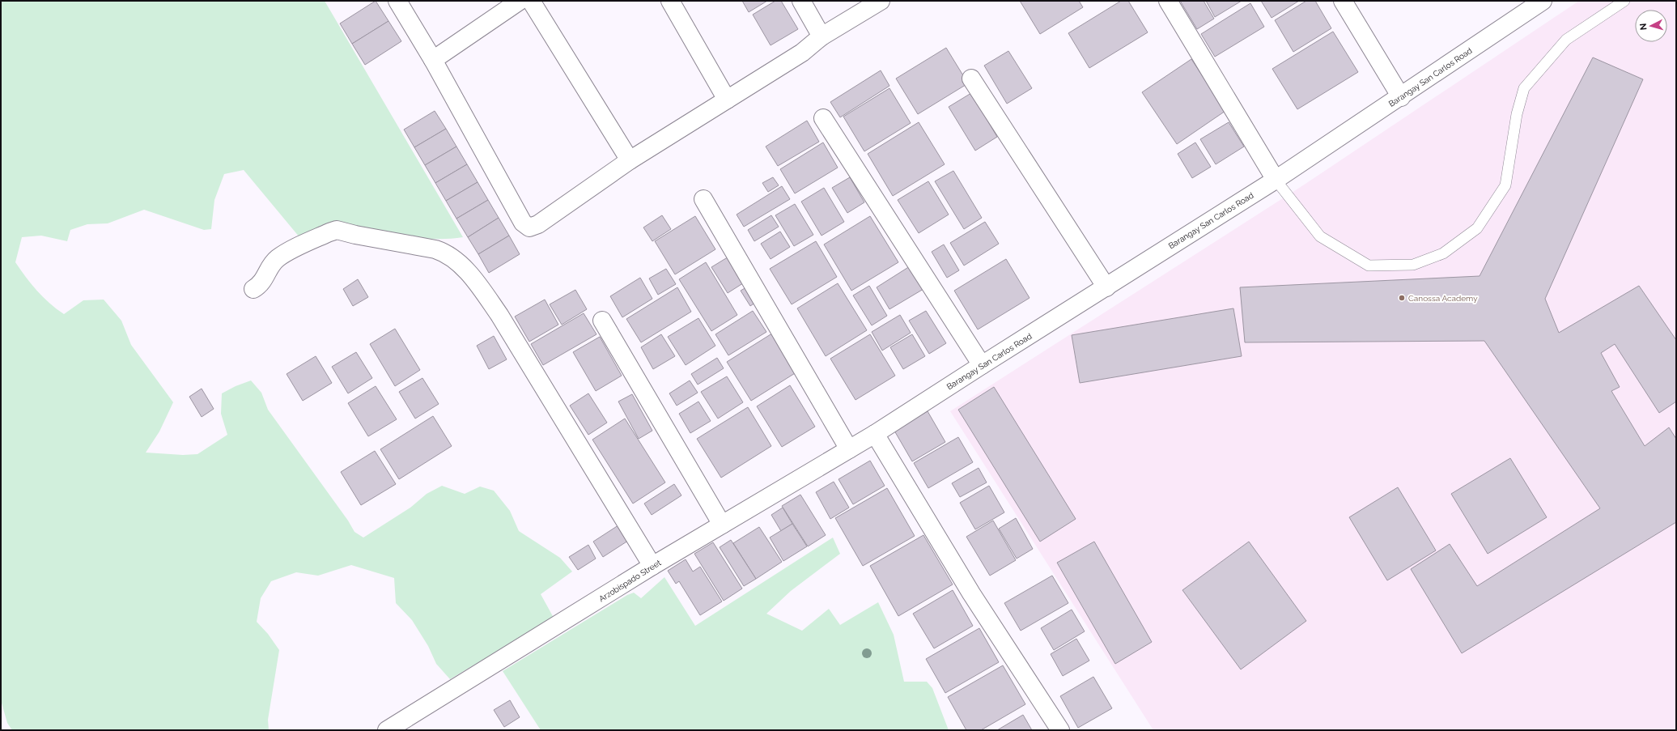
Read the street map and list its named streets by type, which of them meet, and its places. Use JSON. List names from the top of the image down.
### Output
{
  "streets": {
    "street": ["Barangay San Carlos Road", "Arzobispado Street"]
  },
  "crossings": [
    ["Barangay San Carlos Road", "Arzobispado Street"]
  ],
  "places": ["Canossa Academy"],
  "north": "left"
}
